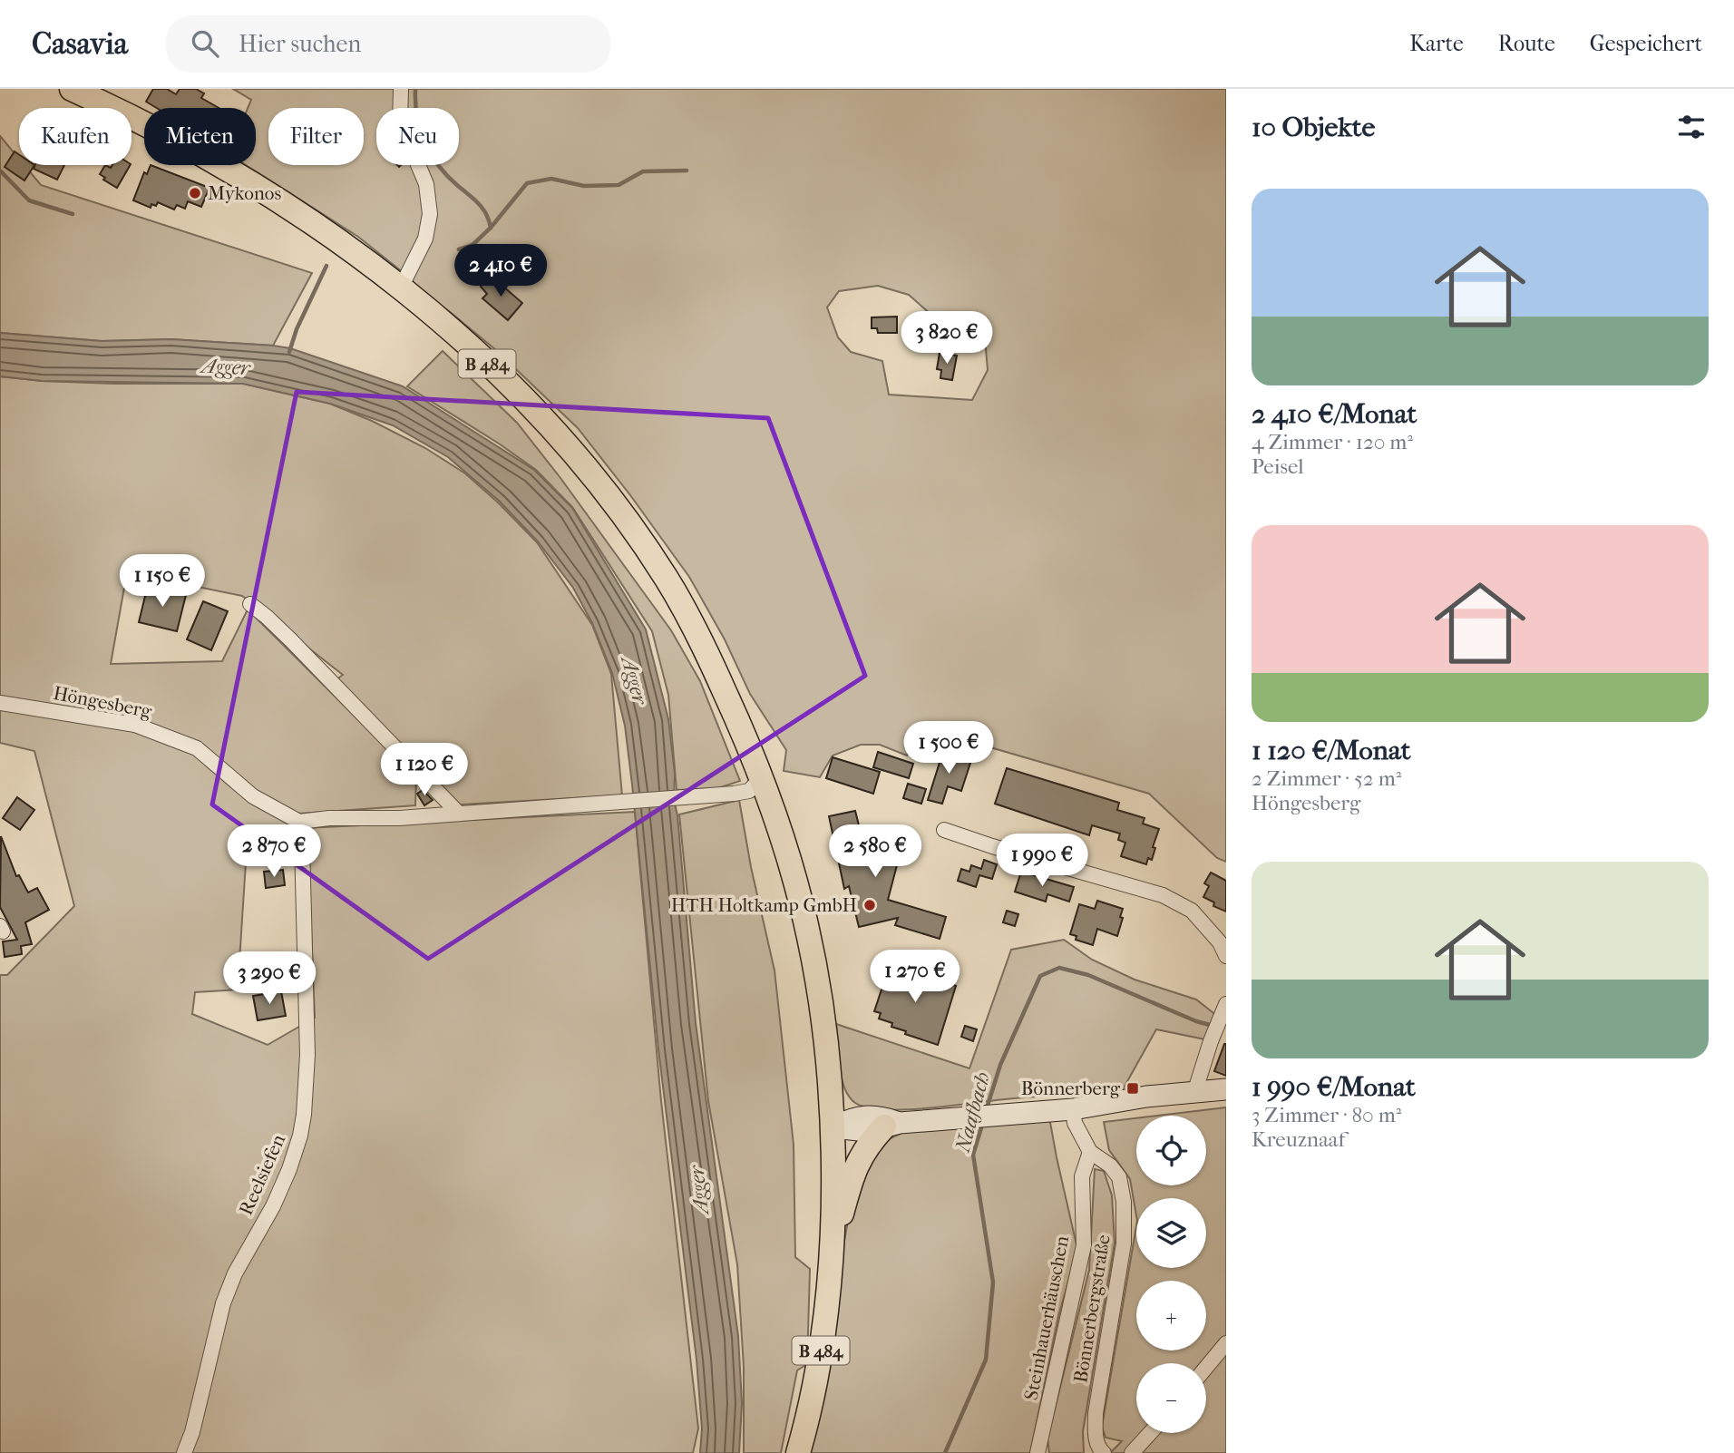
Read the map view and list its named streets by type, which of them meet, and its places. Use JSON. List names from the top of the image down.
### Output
{
  "streets": {
    "main road": ["B 484"],
    "street": [
      "Höngesberg",
      "Reelsiefen",
      "Bönnerbergstraße",
      "Steinhauerhäuschen"
    ]
  },
  "crossings": [
    ["Höngesberg", "Reelsiefen"],
    ["Bönnerbergstraße", "Steinhauerhäuschen"]
  ],
  "water": ["Agger", "Naafbach"],
  "places": {
    "other": ["Mykonos", "HTH Holtkamp GmbH"],
    "transit": ["Bönnerberg"]
  },
  "page": {
    "header": "Casavia",
    "search": "Hier suchen",
    "nav": ["Karte", "Route", "Gespeichert"],
    "heading": "10 Objekte",
    "chip": [
      "Kaufen",
      "Mieten",
      "Filter",
      "Neu"
    ],
    "list": [
      {
        "name": "2 410 €/Monat",
        "note": "4 Zimmer · 120 m² · Peisel"
      },
      {
        "name": "1 120 €/Monat",
        "note": "2 Zimmer · 52 m² · Höngesberg"
      },
      {
        "name": "1 990 €/Monat",
        "note": "3 Zimmer · 80 m² · Kreuznaaf"
      }
    ],
    "price": [
      "2 410 €",
      "3 820 €",
      "1 150 €",
      "1 500 €",
      "1 120 €",
      "2 870 €",
      "2 580 €",
      "1 990 €",
      "1 270 €",
      "3 290 €"
    ],
    "map_buttons": ["+", "−"]
  }
}
